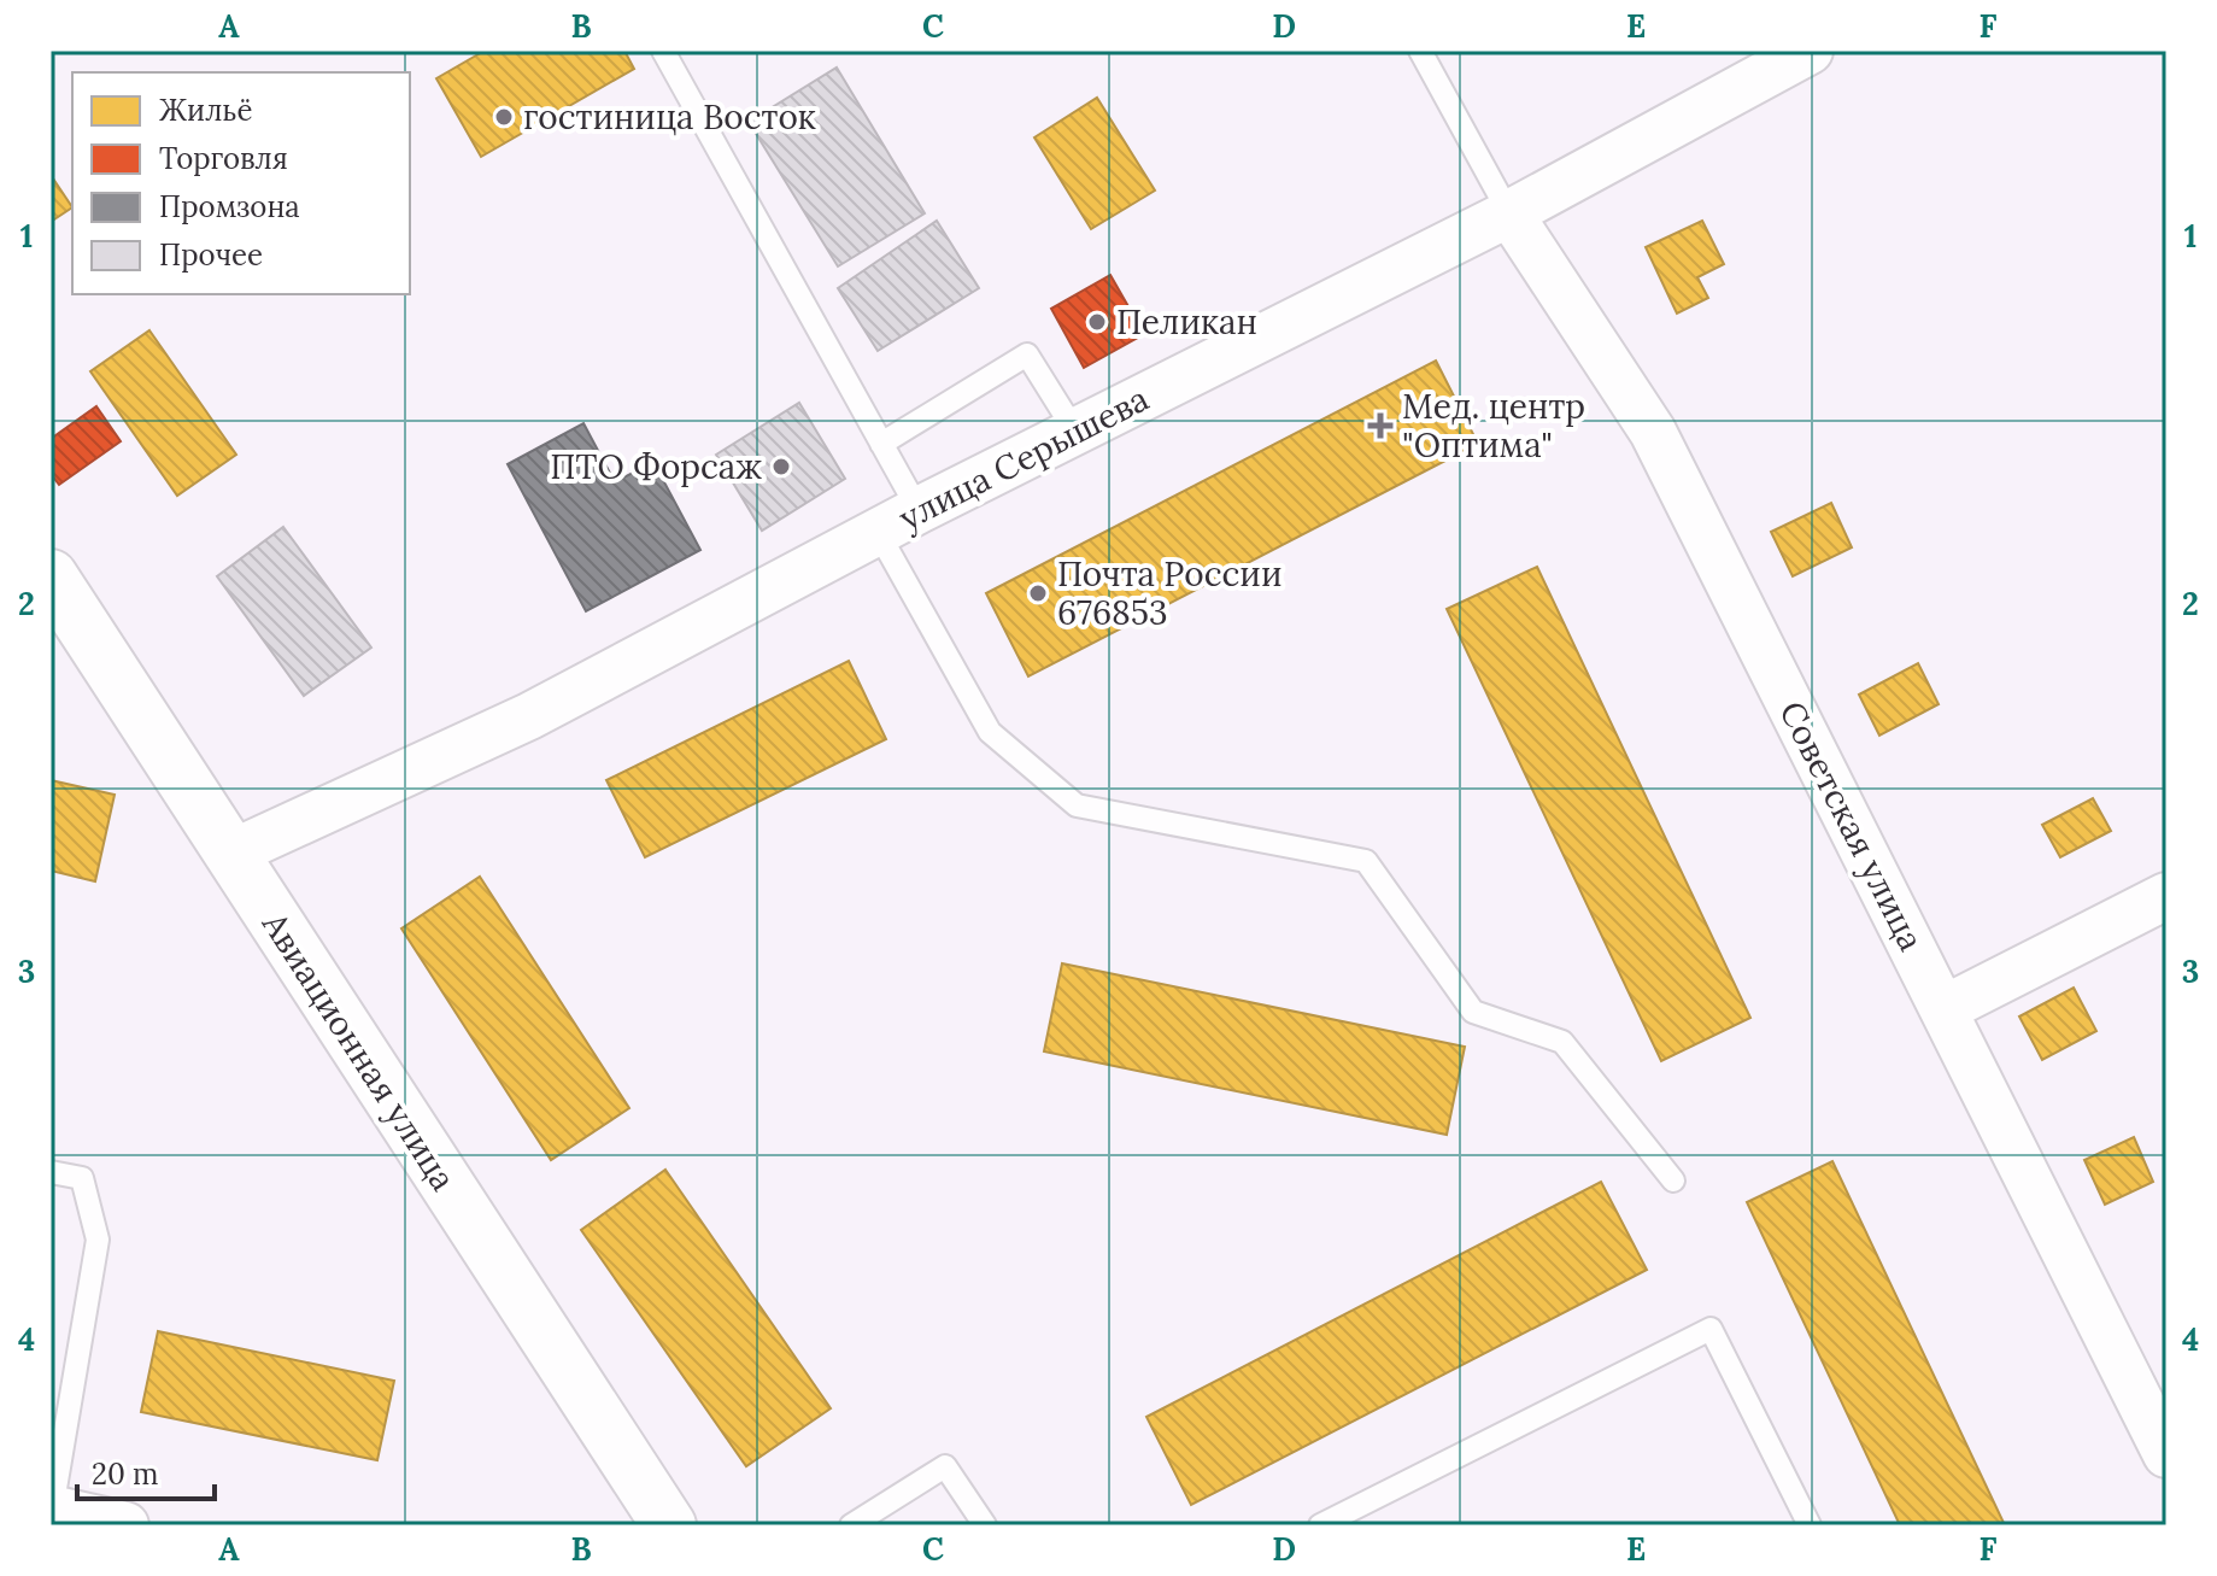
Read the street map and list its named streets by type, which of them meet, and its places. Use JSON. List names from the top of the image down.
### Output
{
  "streets": {
    "street": ["улица Серышева", "Советская улица", "Авиационная улица"]
  },
  "crossings": [
    ["улица Серышева", "Советская улица"],
    ["улица Серышева", "Авиационная улица"]
  ],
  "places": {
    "other": [
      "гостиница Восток",
      "Пеликан",
      "ПТО Форсаж",
      "Почта России 676853"
    ],
    "health": ["Мед. центр \"Оптима\""]
  },
  "legend": [
    "Жильё",
    "Торговля",
    "Промзона",
    "Прочее"
  ],
  "scale_bar": "20 m",
  "grid": {
    "columns": [
      "A",
      "B",
      "C",
      "D",
      "E",
      "F"
    ],
    "rows": [
      "1",
      "2",
      "3",
      "4"
    ]
  }
}
